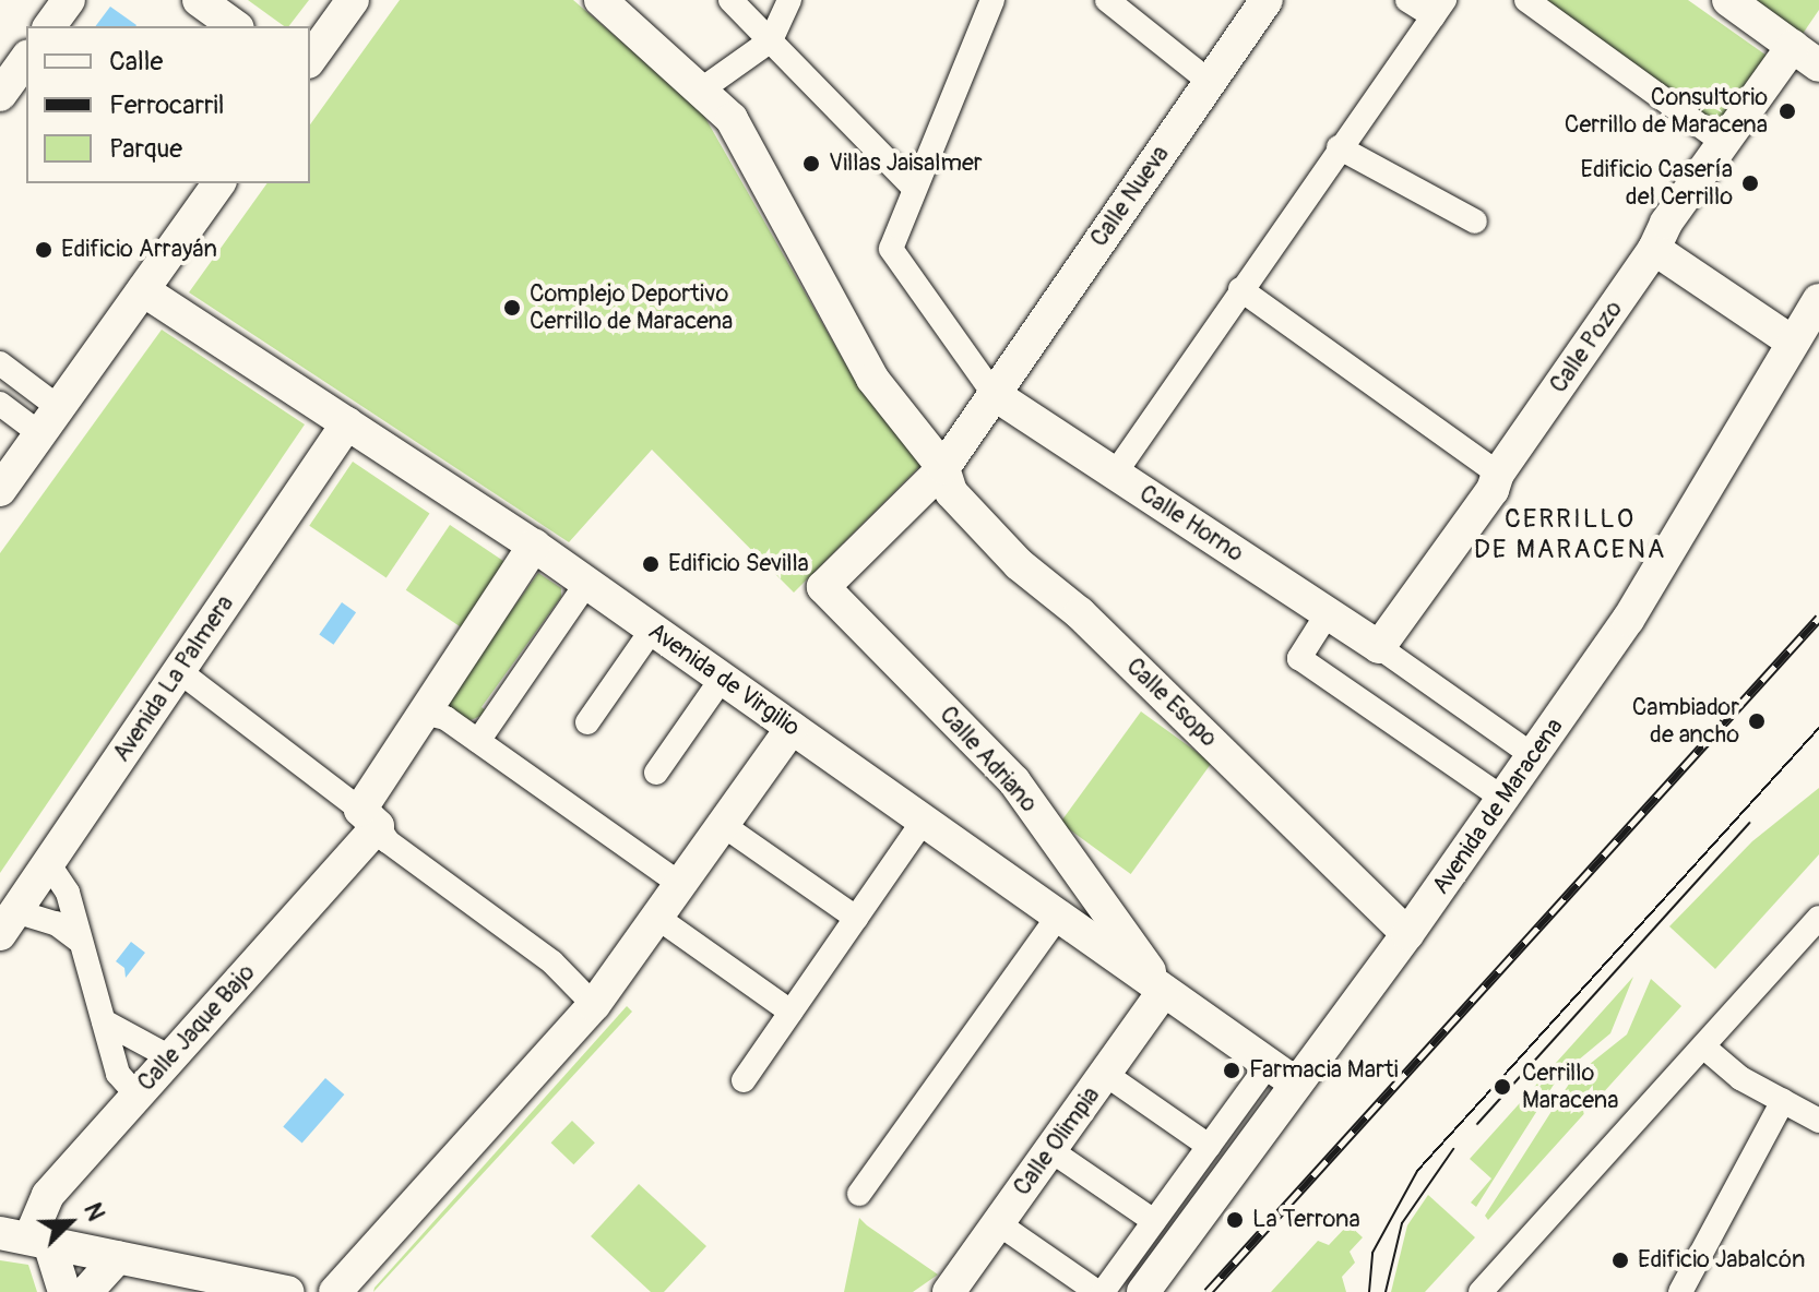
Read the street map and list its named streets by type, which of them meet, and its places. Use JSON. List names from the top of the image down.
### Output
{
  "streets": {
    "street": [
      "Calle Nueva",
      "Calle Pozo",
      "Calle Horno",
      "Avenida La Palmera",
      "Avenida de Virgilio",
      "Calle Esopo",
      "Calle Adriano",
      "Avenida de Maracena",
      "Calle Jaque Bajo",
      "Calle Olimpia"
    ]
  },
  "crossings": [
    ["Calle Nueva", "Calle Horno"],
    ["Calle Pozo", "Calle Horno"],
    ["Calle Horno", "Avenida de Maracena"],
    ["Avenida La Palmera", "Avenida de Virgilio"],
    ["Avenida de Virgilio", "Calle Adriano"],
    ["Avenida de Virgilio", "Avenida de Maracena"],
    ["Avenida de Virgilio", "Calle Jaque Bajo"],
    ["Avenida de Virgilio", "Calle Olimpia"],
    ["Calle Esopo", "Calle Adriano"],
    ["Calle Esopo", "Avenida de Maracena"],
    ["Calle Adriano", "Calle Olimpia"]
  ],
  "districts": ["CERRILLO DE MARACENA"],
  "places": [
    "Consultorio Cerrillo de Maracena",
    "Villas Jaisalmer",
    "Edificio Casería del Cerrillo",
    "Edificio Arrayán",
    "Complejo Deportivo Cerrillo de Maracena",
    "Edificio Sevilla",
    "Cambiador de ancho",
    "Farmacia Marti",
    "Cerrillo Maracena",
    "La Terrona",
    "Edificio Jabalcón"
  ],
  "legend": ["Calle", "Ferrocarril", "Parque"],
  "north": "top right"
}
